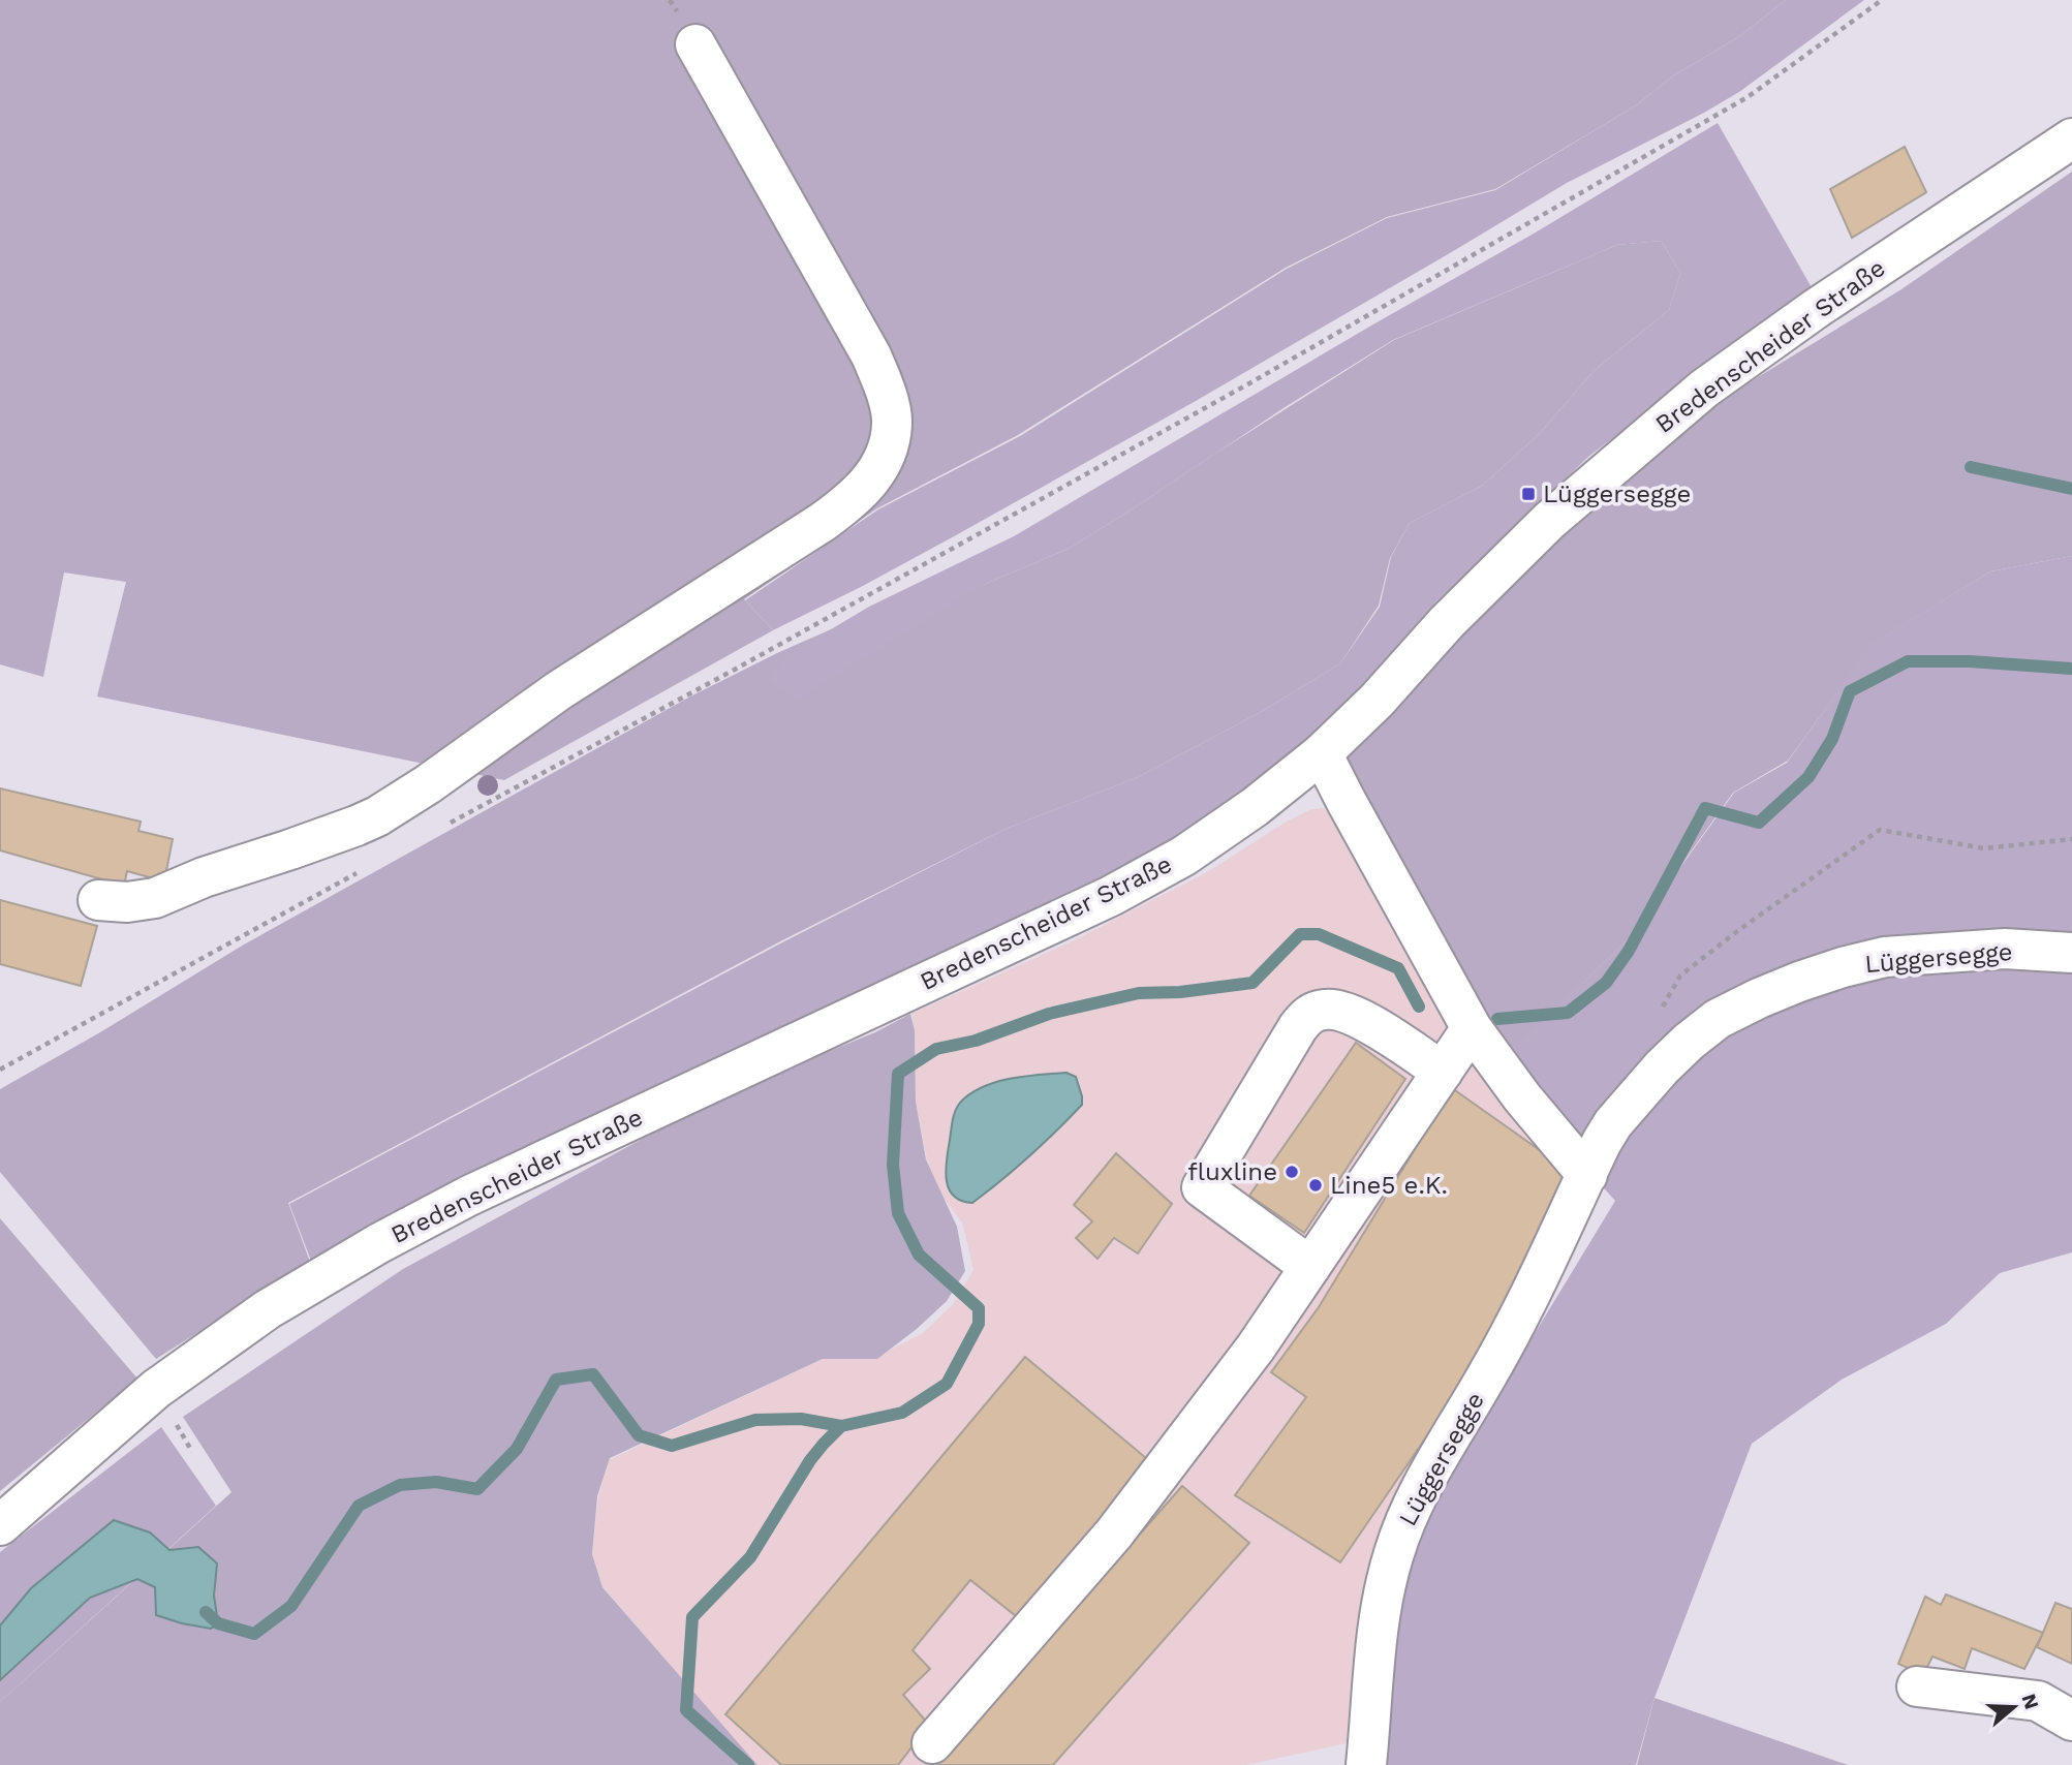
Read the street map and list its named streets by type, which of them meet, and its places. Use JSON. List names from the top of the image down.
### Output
{
  "streets": {
    "main road": ["Bredenscheider Straße", "Lüggersegge"]
  },
  "places": {
    "transit": ["Lüggersegge"],
    "other": ["fluxline", "Line5 e.K."]
  },
  "north": "right"
}
